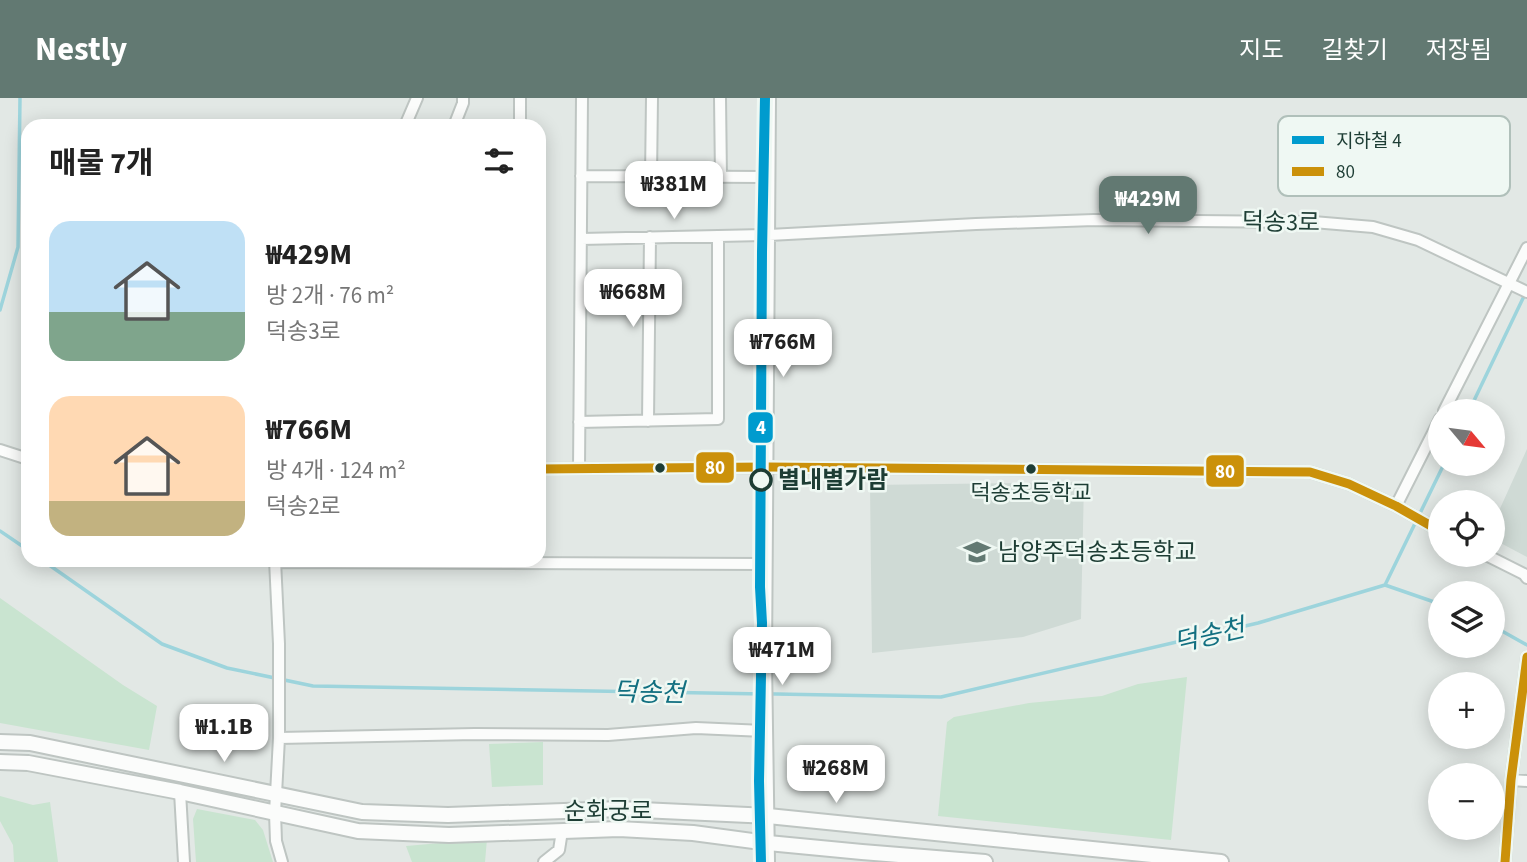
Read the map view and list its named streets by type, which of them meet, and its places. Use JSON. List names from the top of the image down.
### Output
{
  "streets": {
    "street": ["덕송3로", "순화궁로"]
  },
  "water": ["덕송천"],
  "places": {
    "other": ["덕송초등학교", "별내별가람"],
    "school or university": ["남양주덕송초등학교"]
  },
  "lines": ["metro line 4", "transit line 80"],
  "legend": ["지하철 4", "80"],
  "north": "bottom right",
  "page": {
    "header": "Nestly",
    "nav": ["지도", "길찾기", "저장됨"],
    "heading": "매물 7개",
    "price": [
      "₩381M",
      "₩429M",
      "₩668M",
      "₩766M",
      "₩471M",
      "₩1.1B",
      "₩268M"
    ],
    "list": [
      {
        "name": "₩429M",
        "note": "방 2개 · 76 m² · 덕송3로"
      },
      {
        "name": "₩766M",
        "note": "방 4개 · 124 m² · 덕송2로"
      }
    ],
    "map_buttons": ["+", "−"]
  }
}
